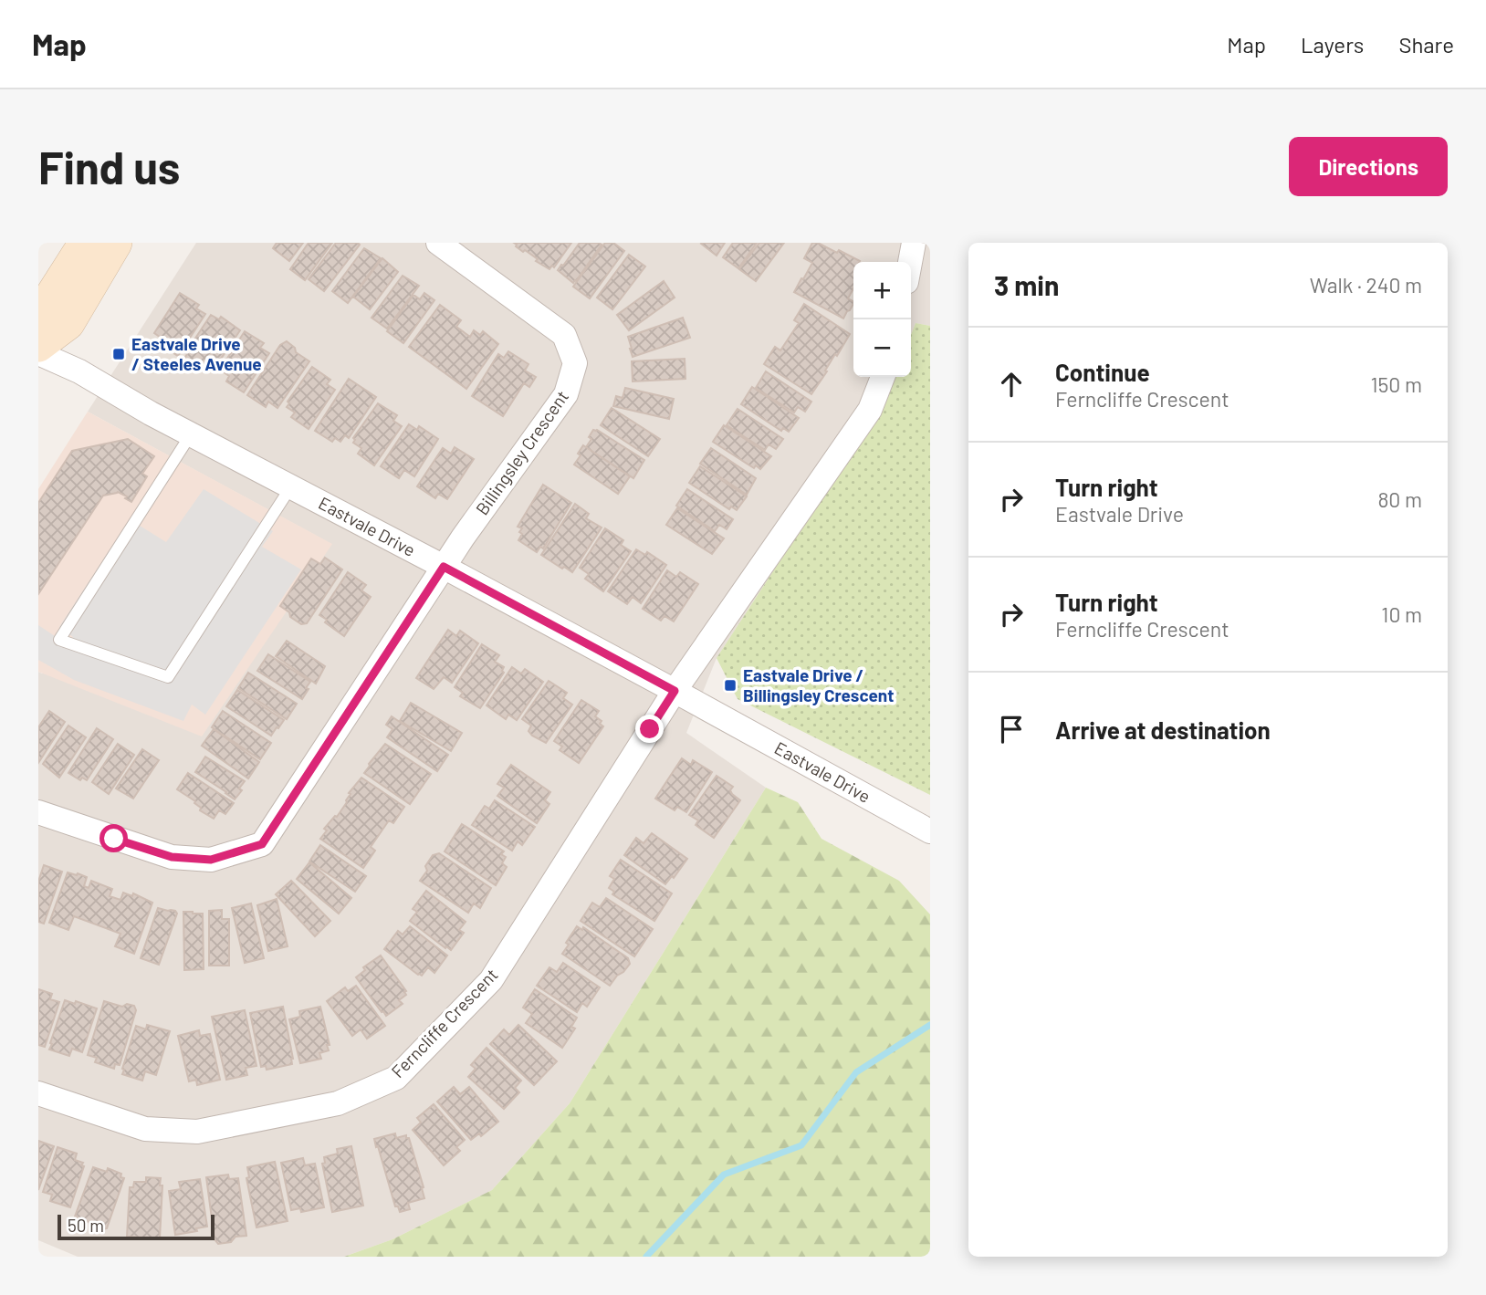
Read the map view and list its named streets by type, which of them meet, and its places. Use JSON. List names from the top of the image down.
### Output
{
  "streets": {
    "street": ["Billingsley Crescent", "Eastvale Drive", "Ferncliffe Crescent"]
  },
  "crossings": [
    ["Billingsley Crescent", "Eastvale Drive"],
    ["Eastvale Drive", "Ferncliffe Crescent"]
  ],
  "places": {
    "transit": ["Eastvale Drive / Steeles Avenue", "Eastvale Drive / Billingsley Crescent"]
  },
  "scale_bar": "50 m",
  "page": {
    "header": "Map",
    "nav": ["Map", "Layers", "Share"],
    "buttons": "Directions",
    "title": "Find us",
    "heading": ["3 min", "Walk · 240 m"],
    "map_buttons": ["+", "−"],
    "list": [
      ["Continue", "Ferncliffe Crescent", "150 m"],
      ["Turn right", "Eastvale Drive", "80 m"],
      ["Turn right", "Ferncliffe Crescent", "10 m"],
      "Arrive at destination"
    ],
    "scale": "50 m"
  }
}
